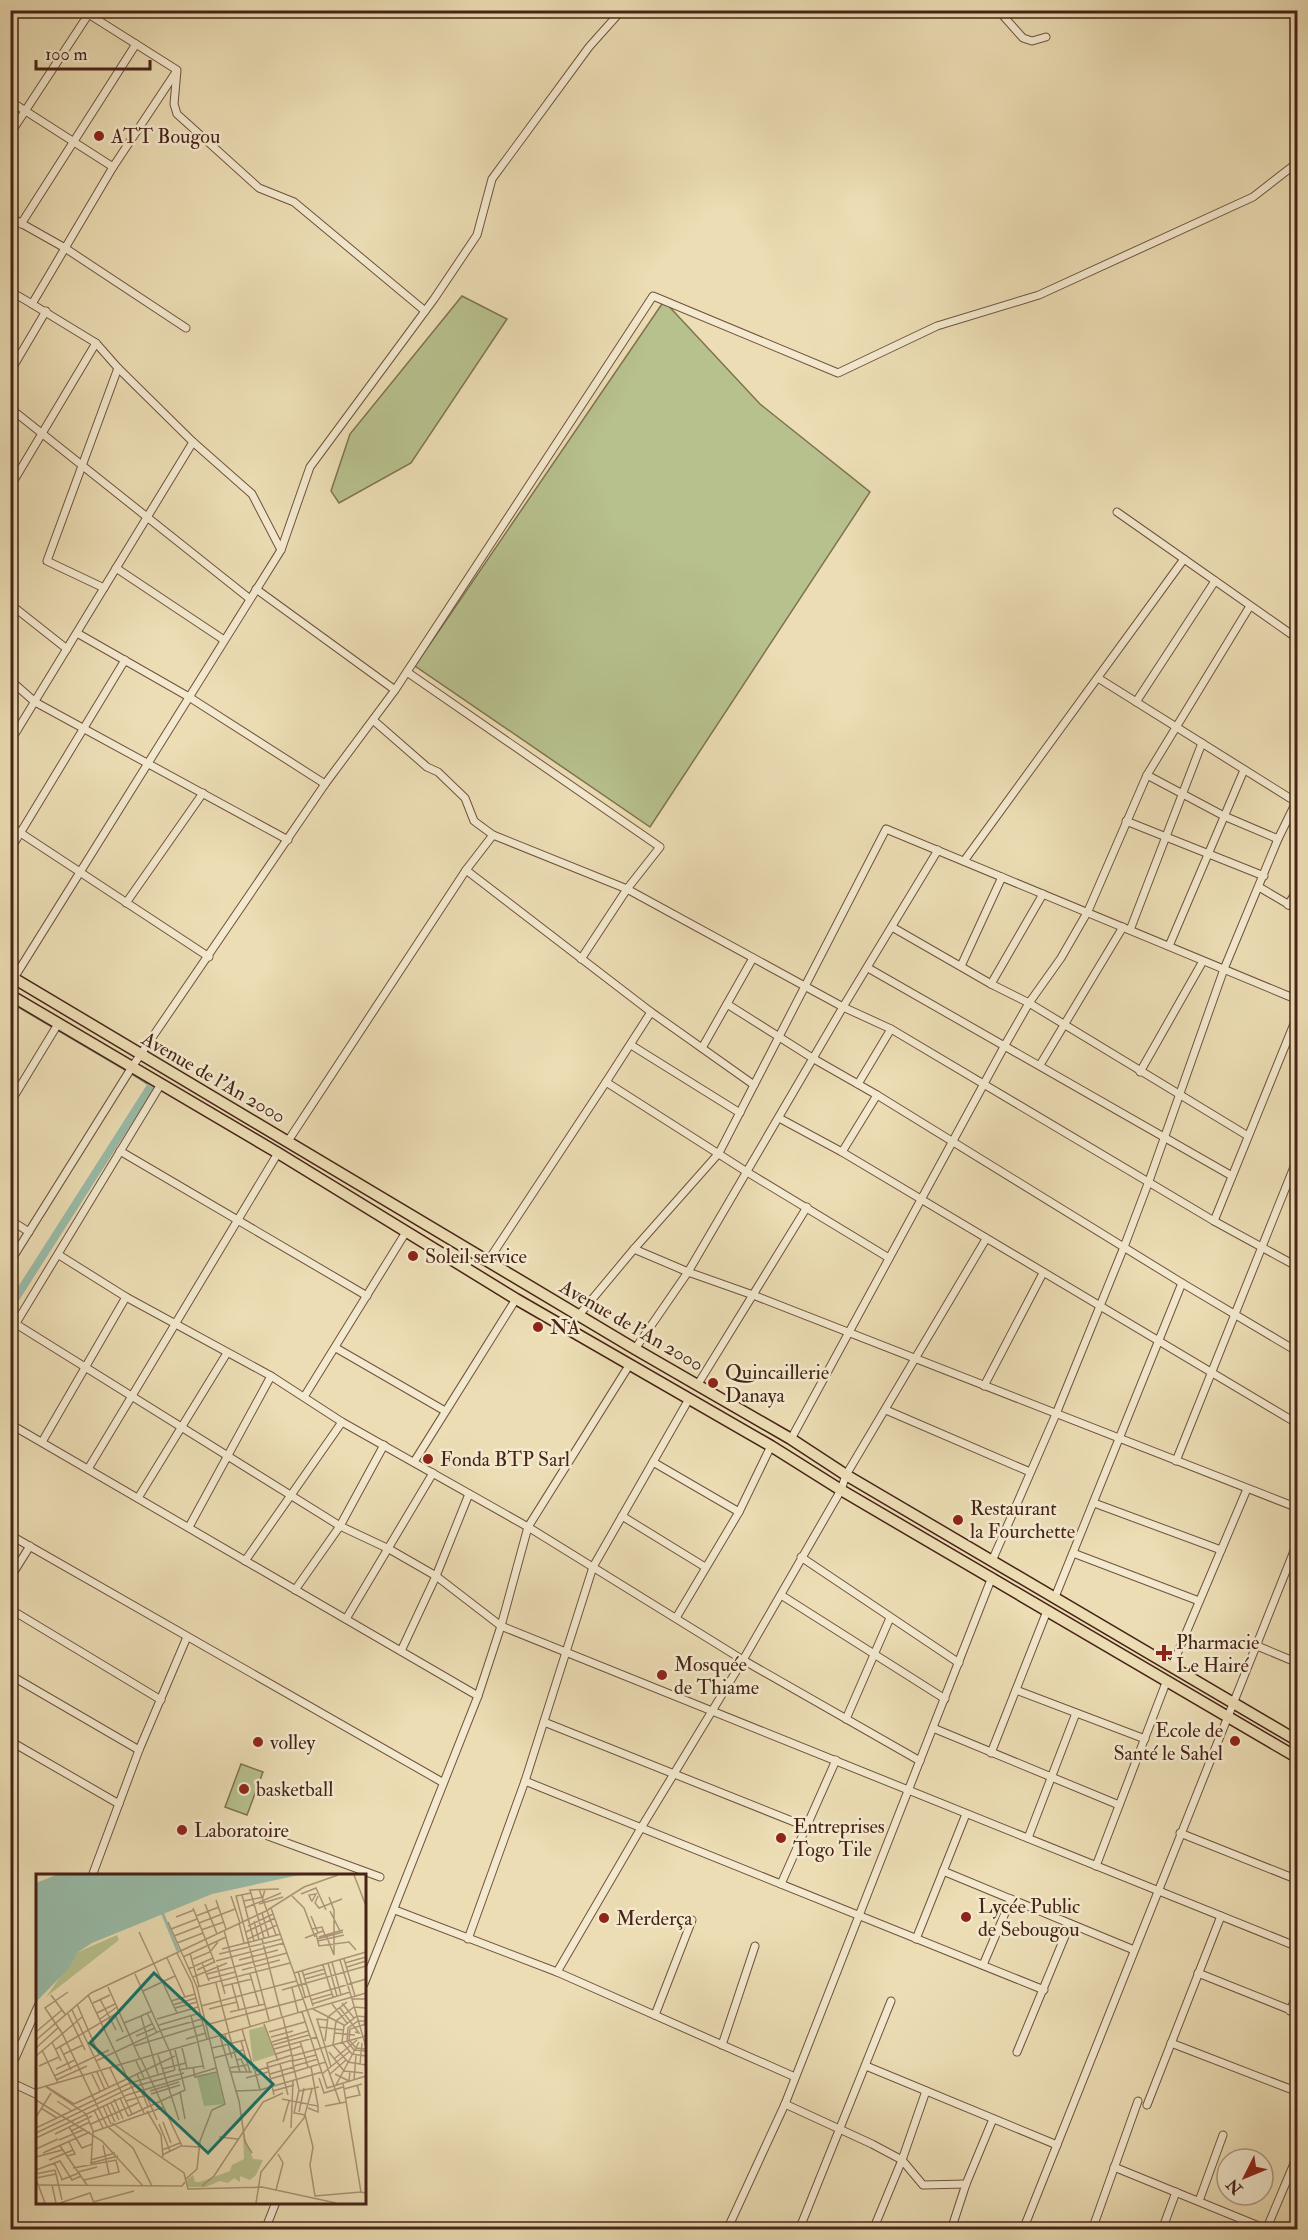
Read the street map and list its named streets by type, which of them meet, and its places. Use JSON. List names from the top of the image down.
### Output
{
  "streets": {
    "main road": ["Avenue de l'An 2000"]
  },
  "places": {
    "other": [
      "ATT Bougou",
      "Soleil service",
      "NA",
      "Quincaillerie Danaya",
      "Fonda BTP Sarl",
      "Restaurant la Fourchette",
      "Mosquée de Thiame",
      "Ecole de Santé le Sahel",
      "volley",
      "basketball",
      "Laboratoire",
      "Entreprises Togo Tile",
      "Lycée Public de Sebougou",
      "Merderça"
    ],
    "health": ["Pharmacie Le Hairé"]
  },
  "scale_bar": "100 m",
  "north": "bottom left"
}
